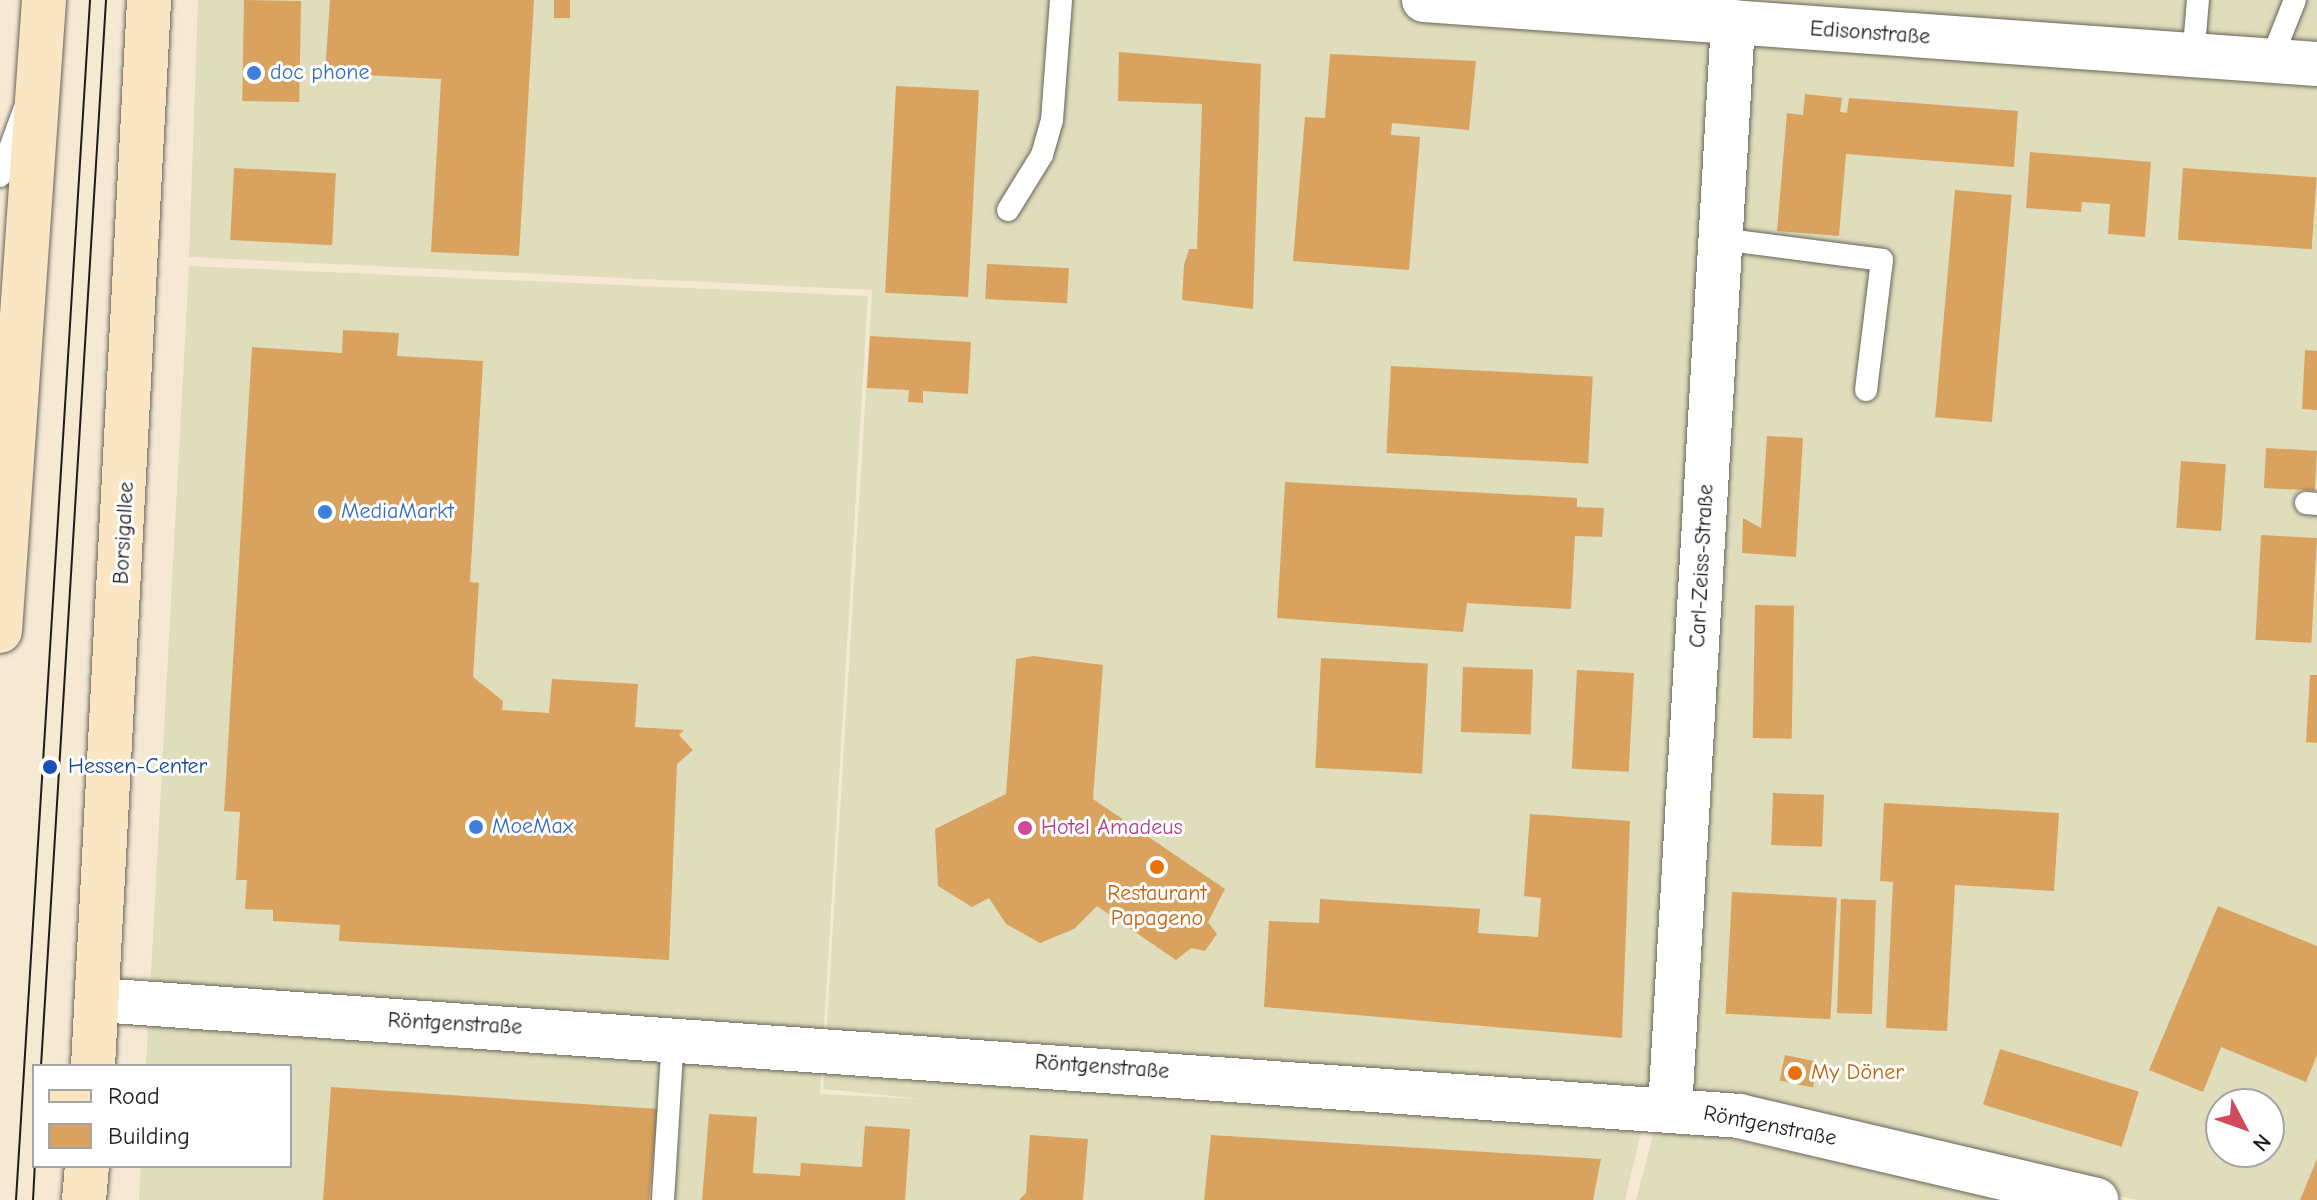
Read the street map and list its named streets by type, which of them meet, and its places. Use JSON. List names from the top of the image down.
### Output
{
  "streets": {
    "main road": ["Borsigallee"],
    "street": ["Edisonstraße", "Carl-Zeiss-Straße", "Röntgenstraße"]
  },
  "crossings": [
    ["Edisonstraße", "Carl-Zeiss-Straße"],
    ["Borsigallee", "Röntgenstraße"],
    ["Carl-Zeiss-Straße", "Röntgenstraße"]
  ],
  "places": [
    "doc phone",
    "MediaMarkt",
    "Hessen-Center",
    "MoeMax",
    "Hotel Amadeus",
    "Restaurant Papageno",
    "My Döner"
  ],
  "legend": ["Road", "Building"],
  "north": "bottom right"
}
